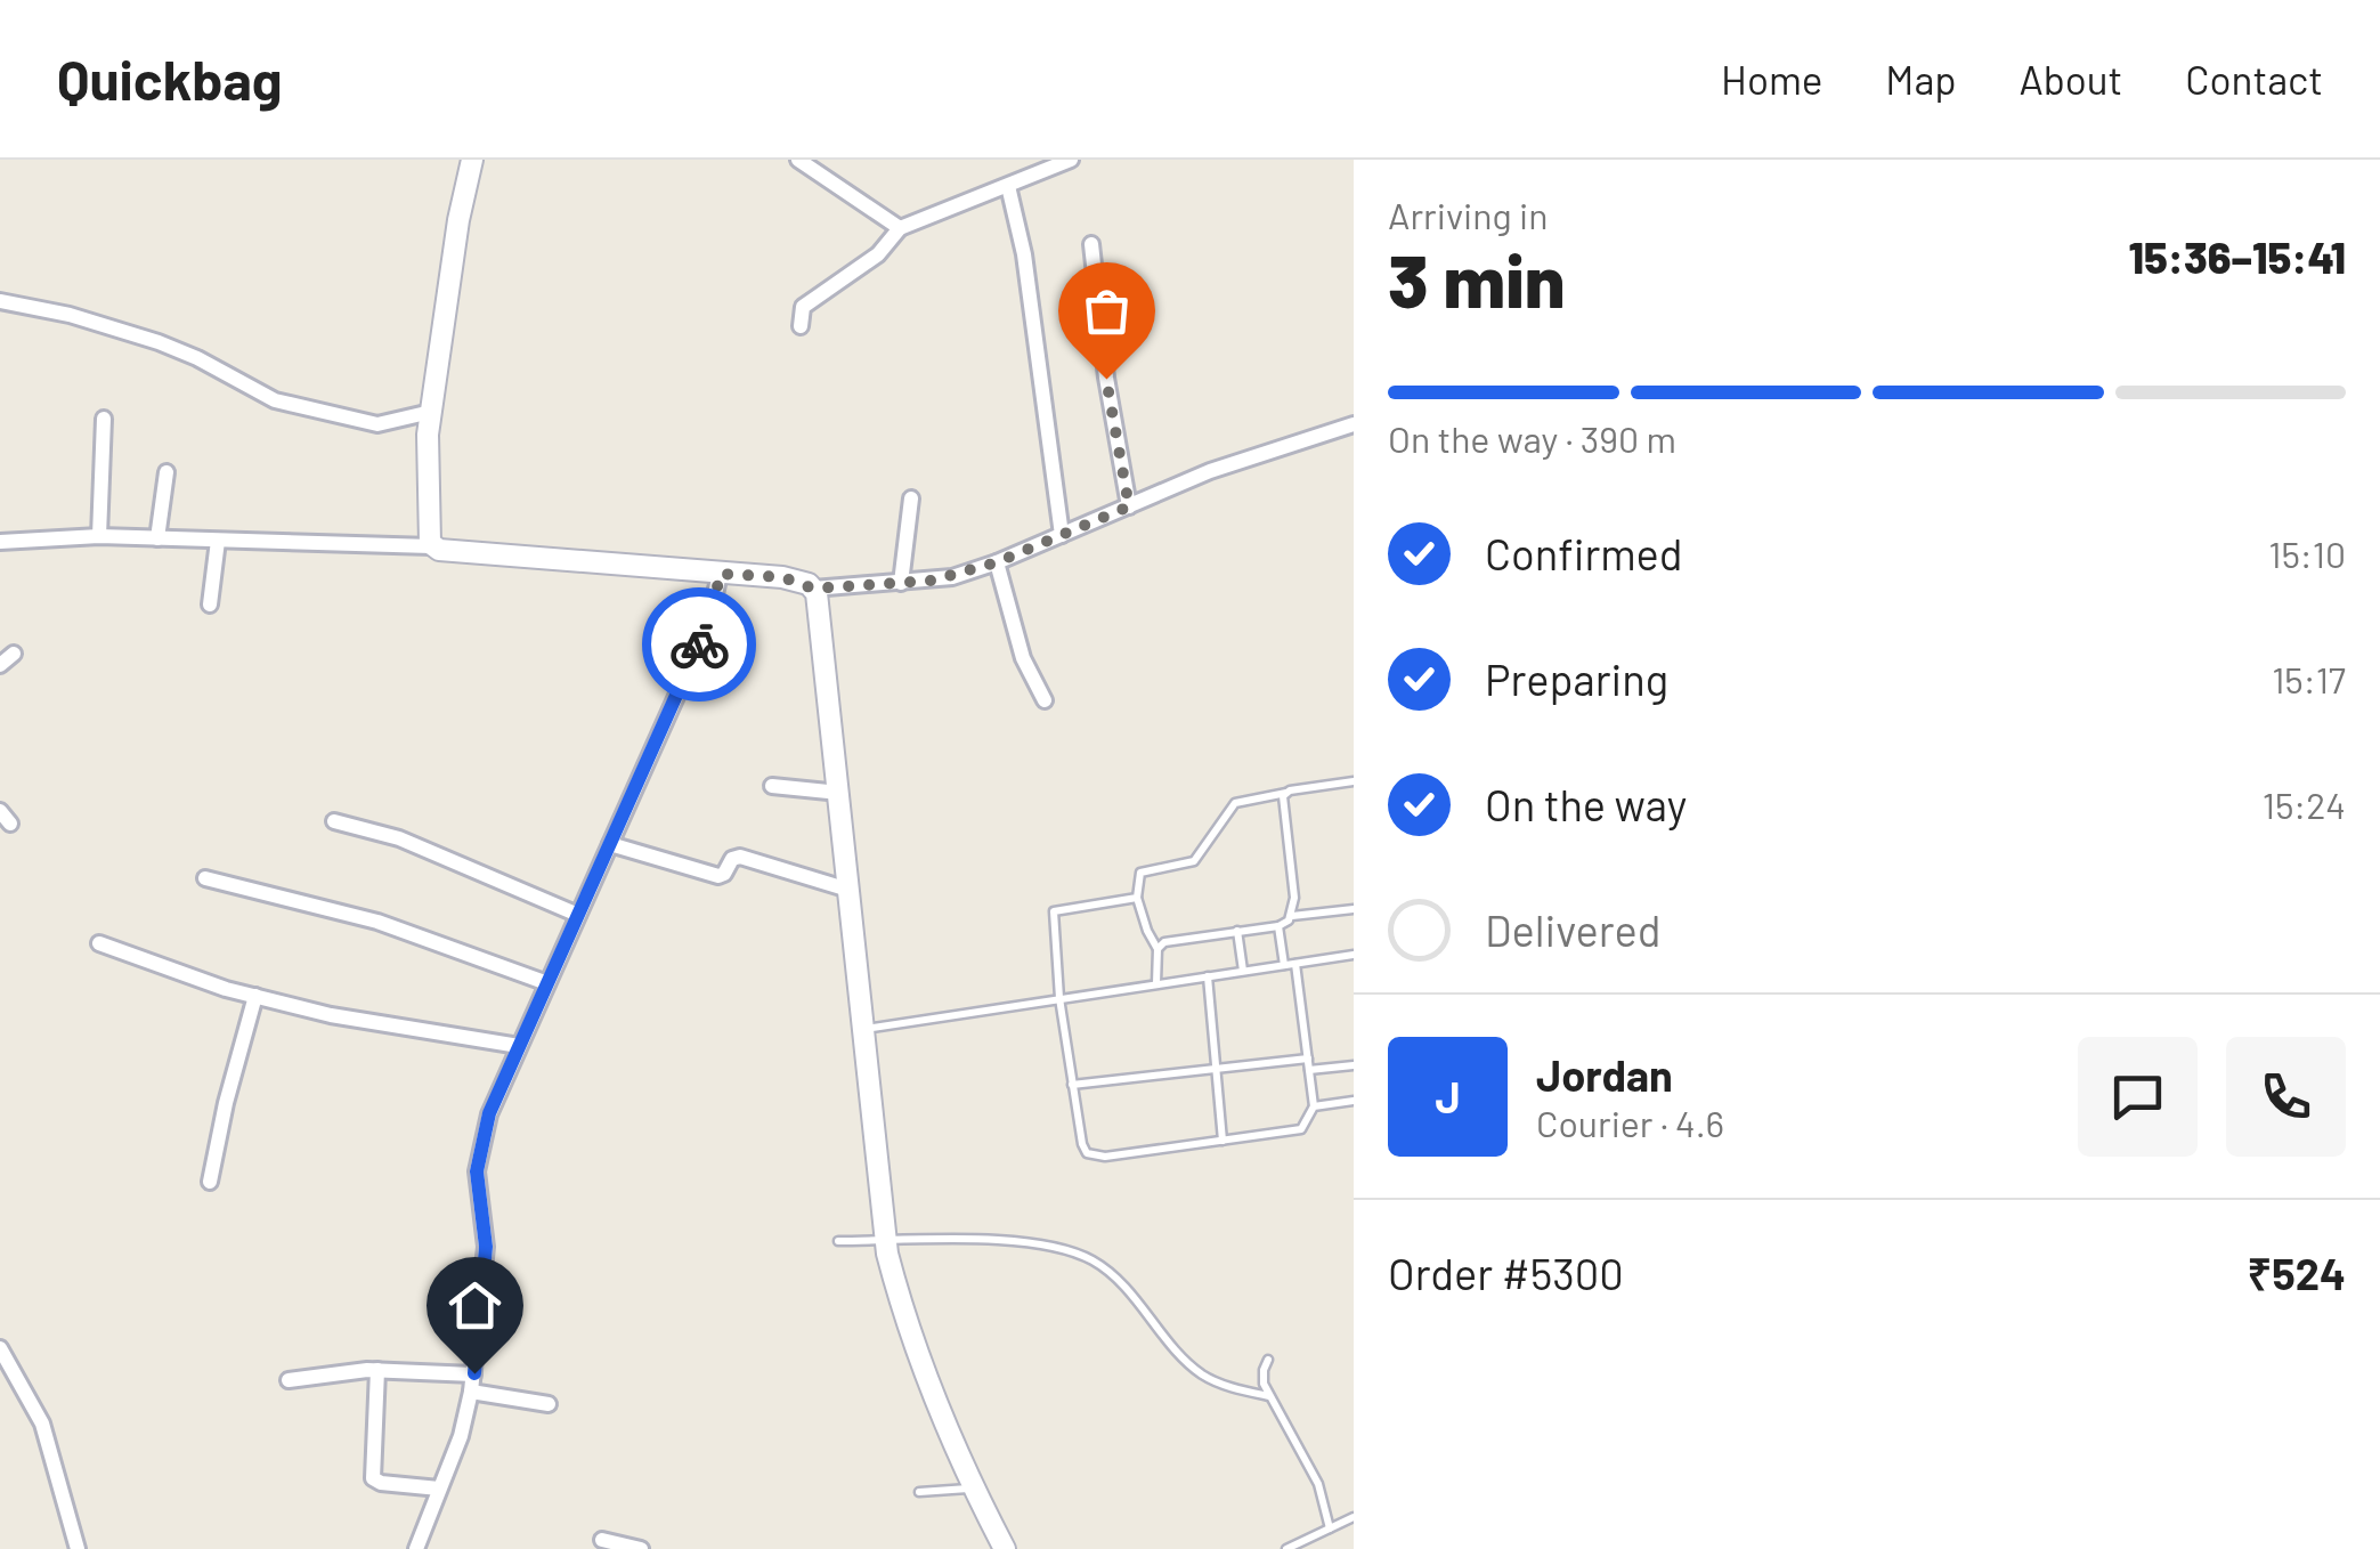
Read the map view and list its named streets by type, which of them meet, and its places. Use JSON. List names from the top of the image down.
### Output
{
  "page": {
    "header": "Quickbag",
    "nav": [
      "Home",
      "Map",
      "About",
      "Contact"
    ],
    "heading": ["3 min", "Arriving in", "15:36–15:41"],
    "panel": [
      "Jordan",
      "Courier · 4.6",
      "Order #5300",
      "₹524"
    ],
    "bar": "On the way · 390 m",
    "list": [
      ["Confirmed", "15:10"],
      ["Preparing", "15:17"],
      ["On the way", "15:24"],
      "Delivered"
    ],
    "round": "J"
  }
}
